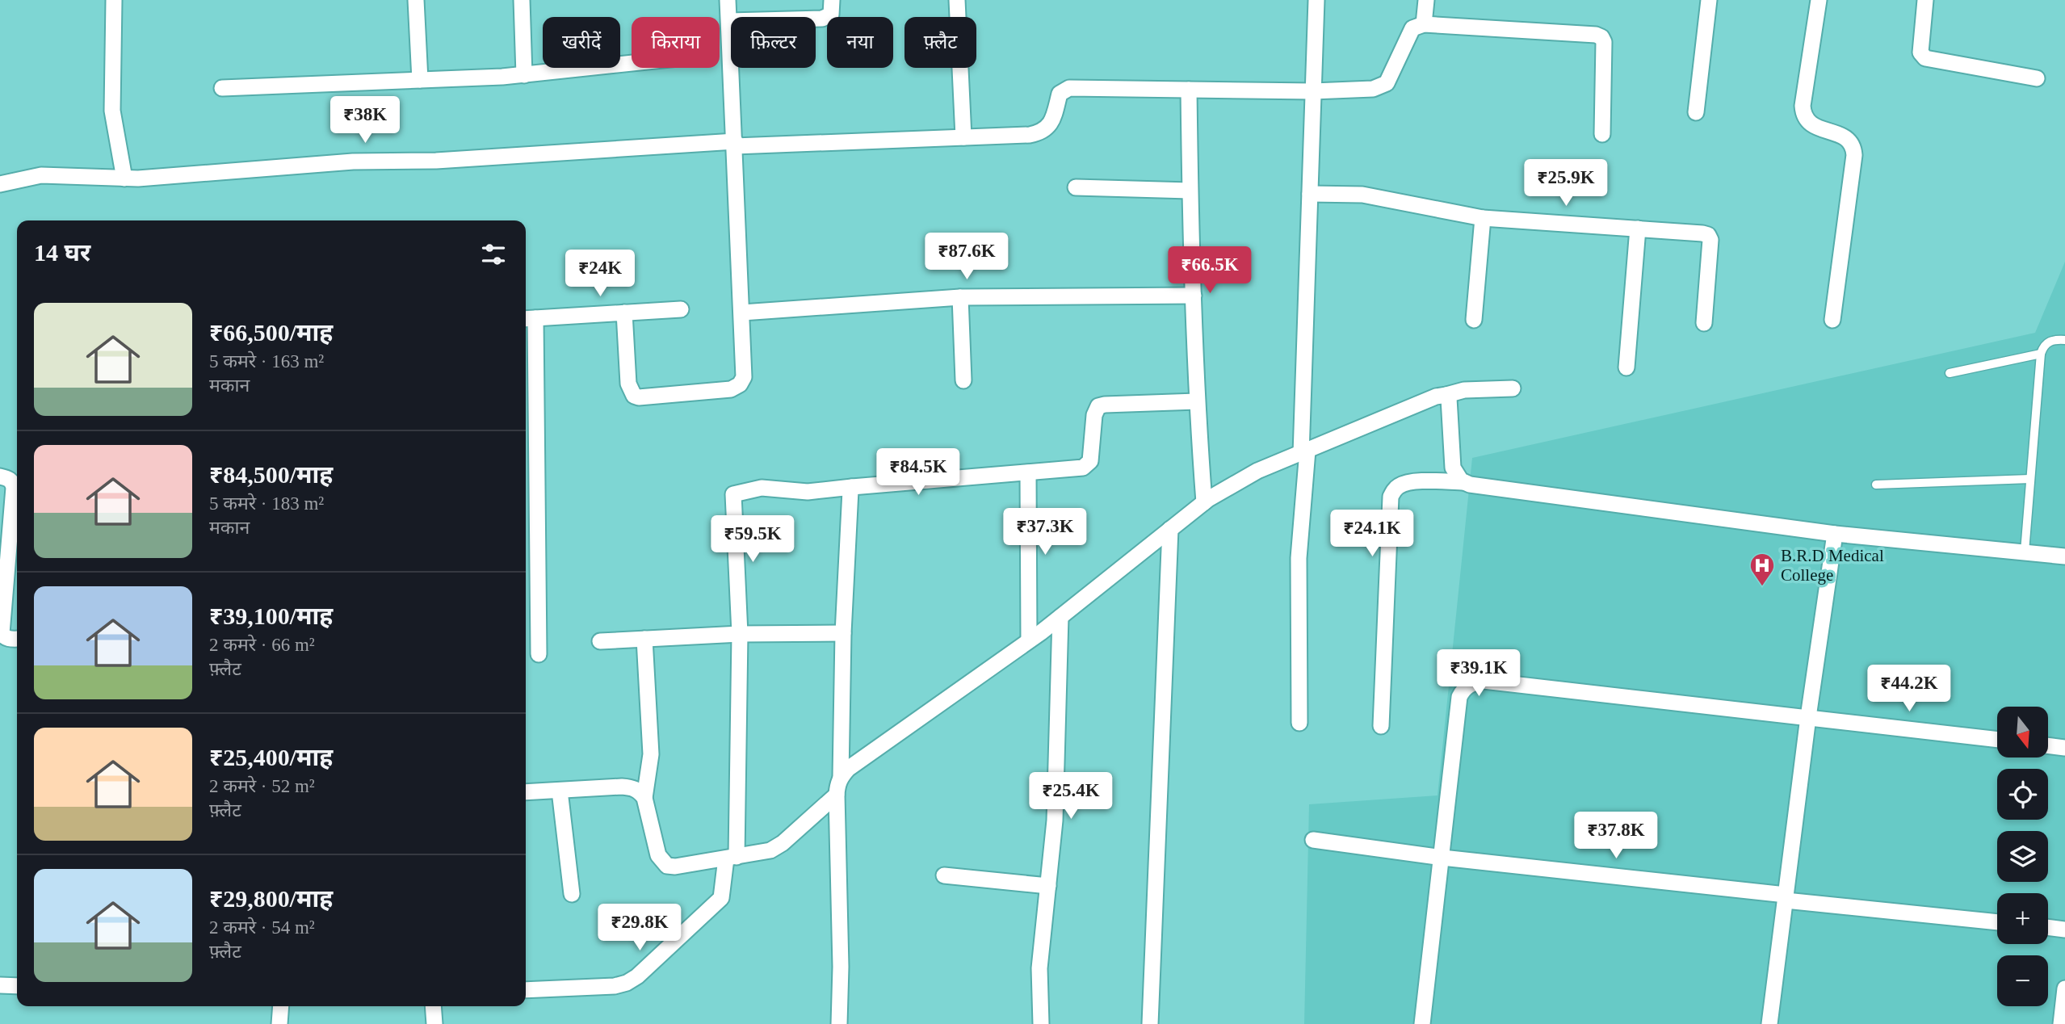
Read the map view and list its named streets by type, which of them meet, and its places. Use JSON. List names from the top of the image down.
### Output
{
  "places": {
    "hospital": ["B.R.D Medical College"]
  },
  "north": "bottom",
  "page": {
    "chip": [
      "खरीदें",
      "किराया",
      "फ़िल्टर",
      "नया",
      "फ़्लैट"
    ],
    "price": [
      "₹38K",
      "₹25.9K",
      "₹87.6K",
      "₹66.5K",
      "₹24K",
      "₹84.5K",
      "₹37.3K",
      "₹24.1K",
      "₹59.5K",
      "₹39.1K",
      "₹44.2K",
      "₹25.4K",
      "₹37.8K",
      "₹29.8K"
    ],
    "heading": "14 घर",
    "list": [
      {
        "name": "₹66,500/माह",
        "note": "5 कमरे · 163 m² · मकान"
      },
      {
        "name": "₹84,500/माह",
        "note": "5 कमरे · 183 m² · मकान"
      },
      {
        "name": "₹39,100/माह",
        "note": "2 कमरे · 66 m² · फ़्लैट"
      },
      {
        "name": "₹25,400/माह",
        "note": "2 कमरे · 52 m² · फ़्लैट"
      },
      {
        "name": "₹29,800/माह",
        "note": "2 कमरे · 54 m² · फ़्लैट"
      }
    ],
    "map_buttons": ["+", "−"]
  }
}
